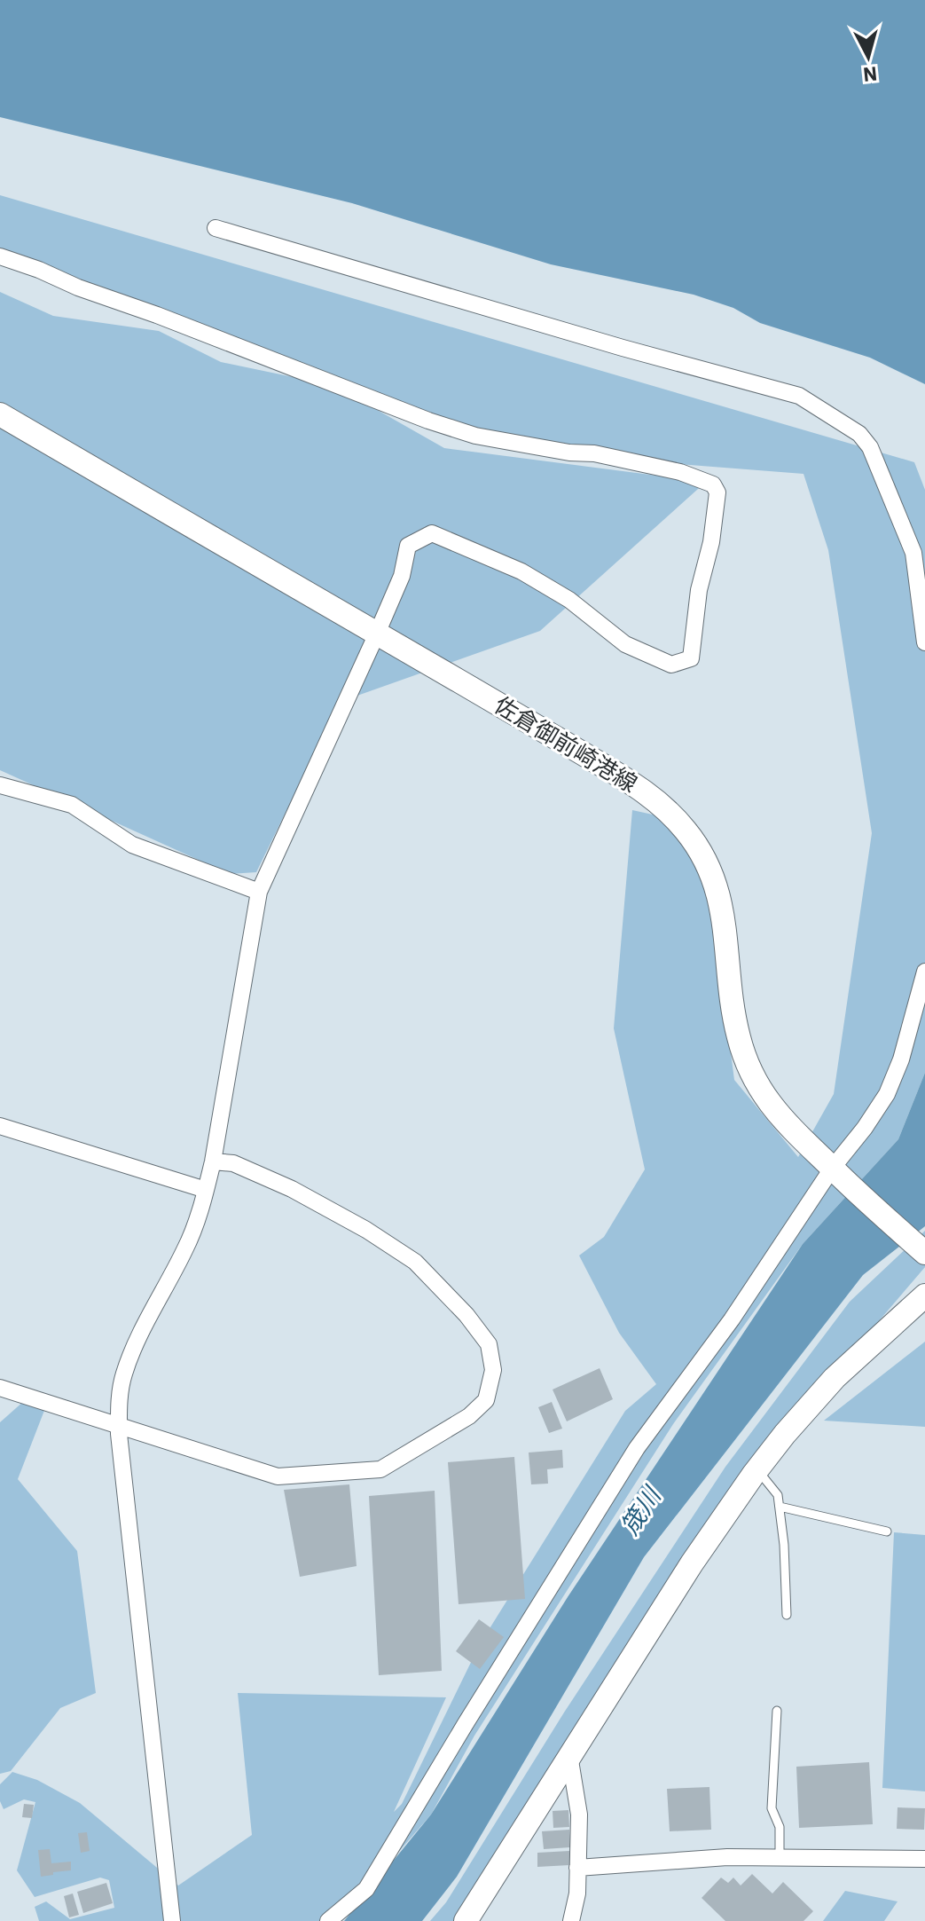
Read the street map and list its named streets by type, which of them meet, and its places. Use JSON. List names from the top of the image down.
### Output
{
  "streets": {
    "main road": ["佐倉御前崎港線"]
  },
  "water": ["筬川"],
  "north": "bottom"
}
